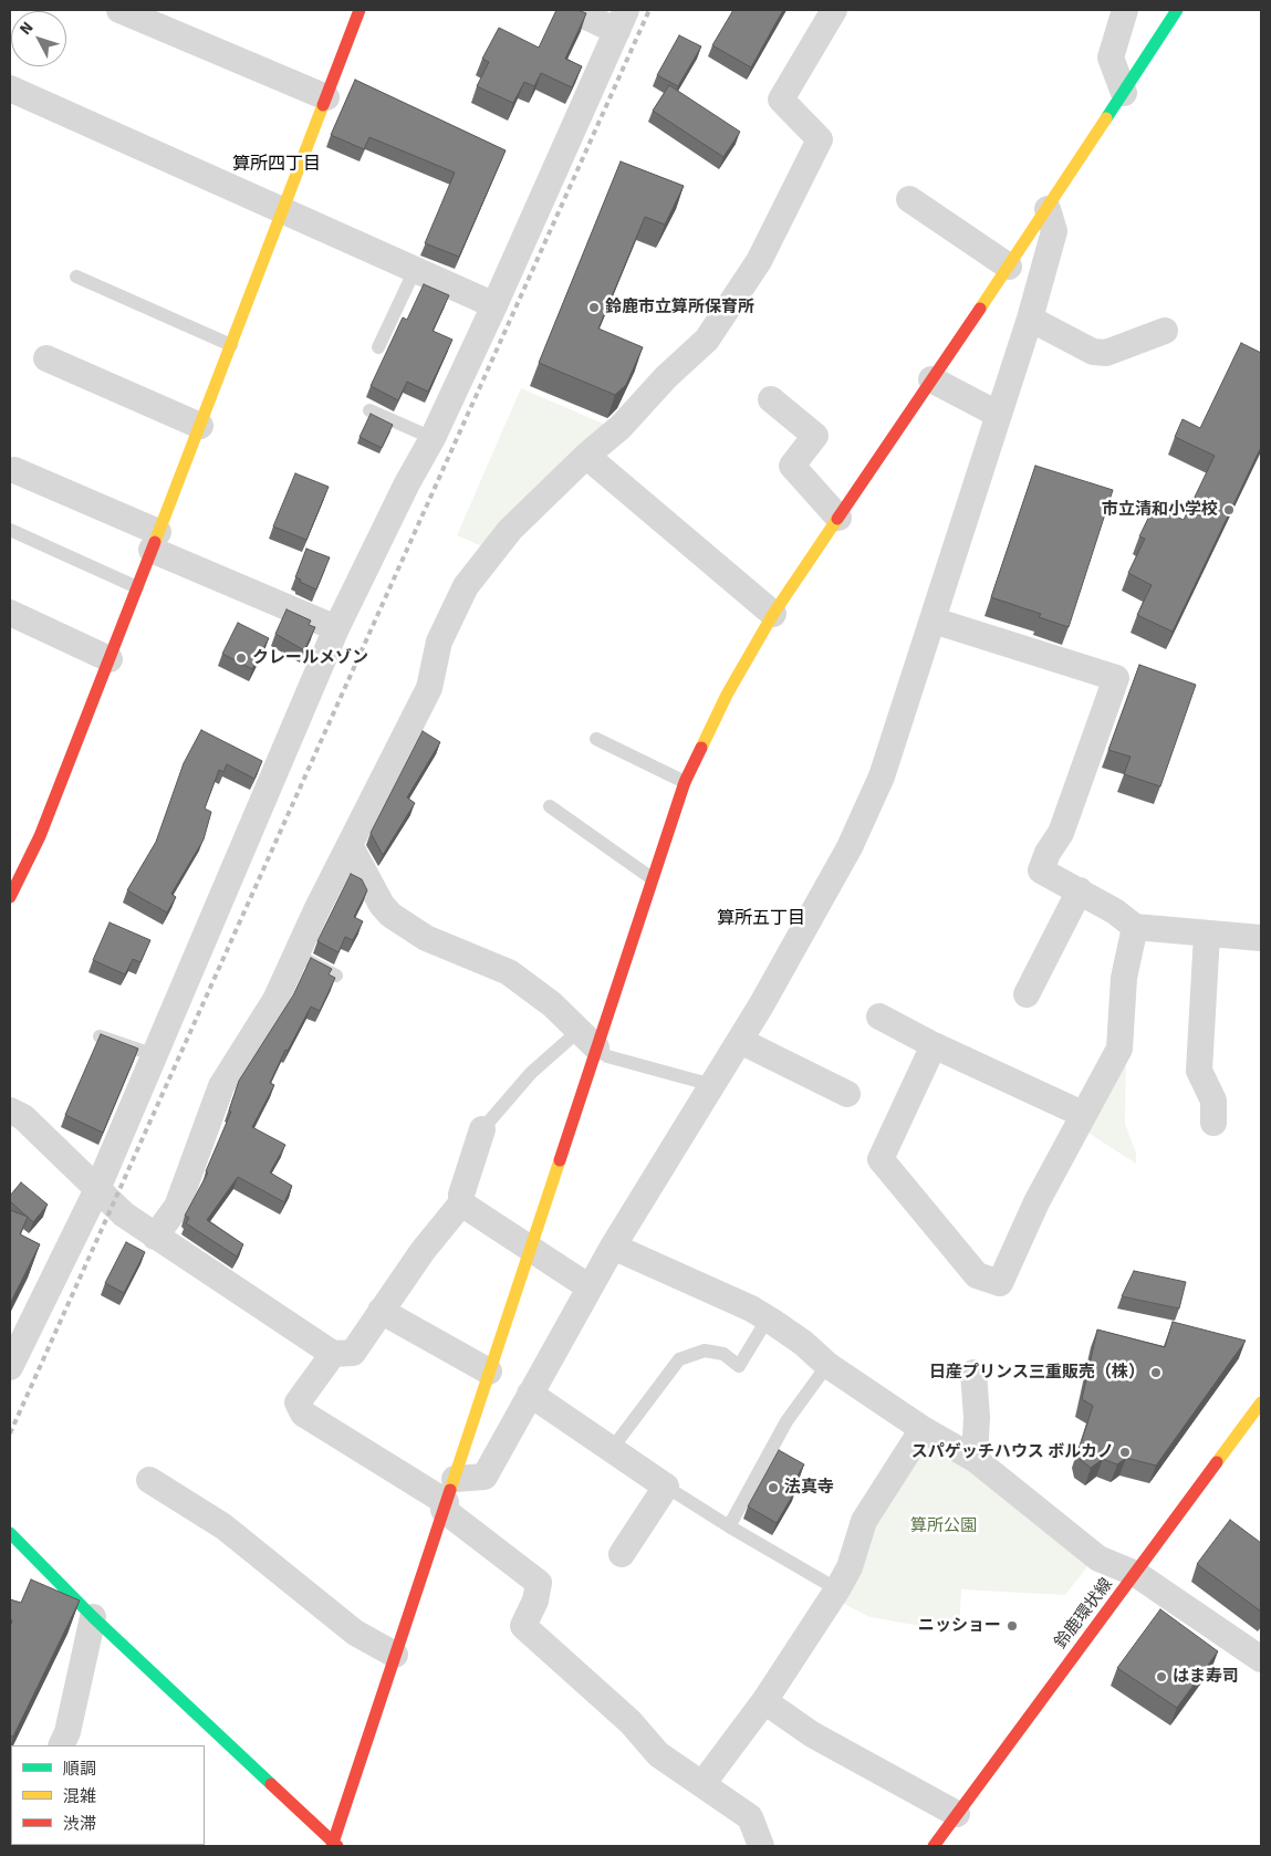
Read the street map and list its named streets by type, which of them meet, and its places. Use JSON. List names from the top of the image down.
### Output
{
  "streets": {
    "street": ["鈴鹿環状線"]
  },
  "districts": ["算所四丁目", "算所五丁目"],
  "parks": ["算所公園"],
  "places": [
    "鈴鹿市立算所保育所",
    "市立清和小学校",
    "クレールメゾン",
    "日産プリンス三重販売（株）",
    "スパゲッチハウス ボルカノ",
    "法真寺",
    "ニッショー",
    "はま寿司"
  ],
  "legend": ["順調", "混雑", "渋滞"],
  "north": "top left"
}
